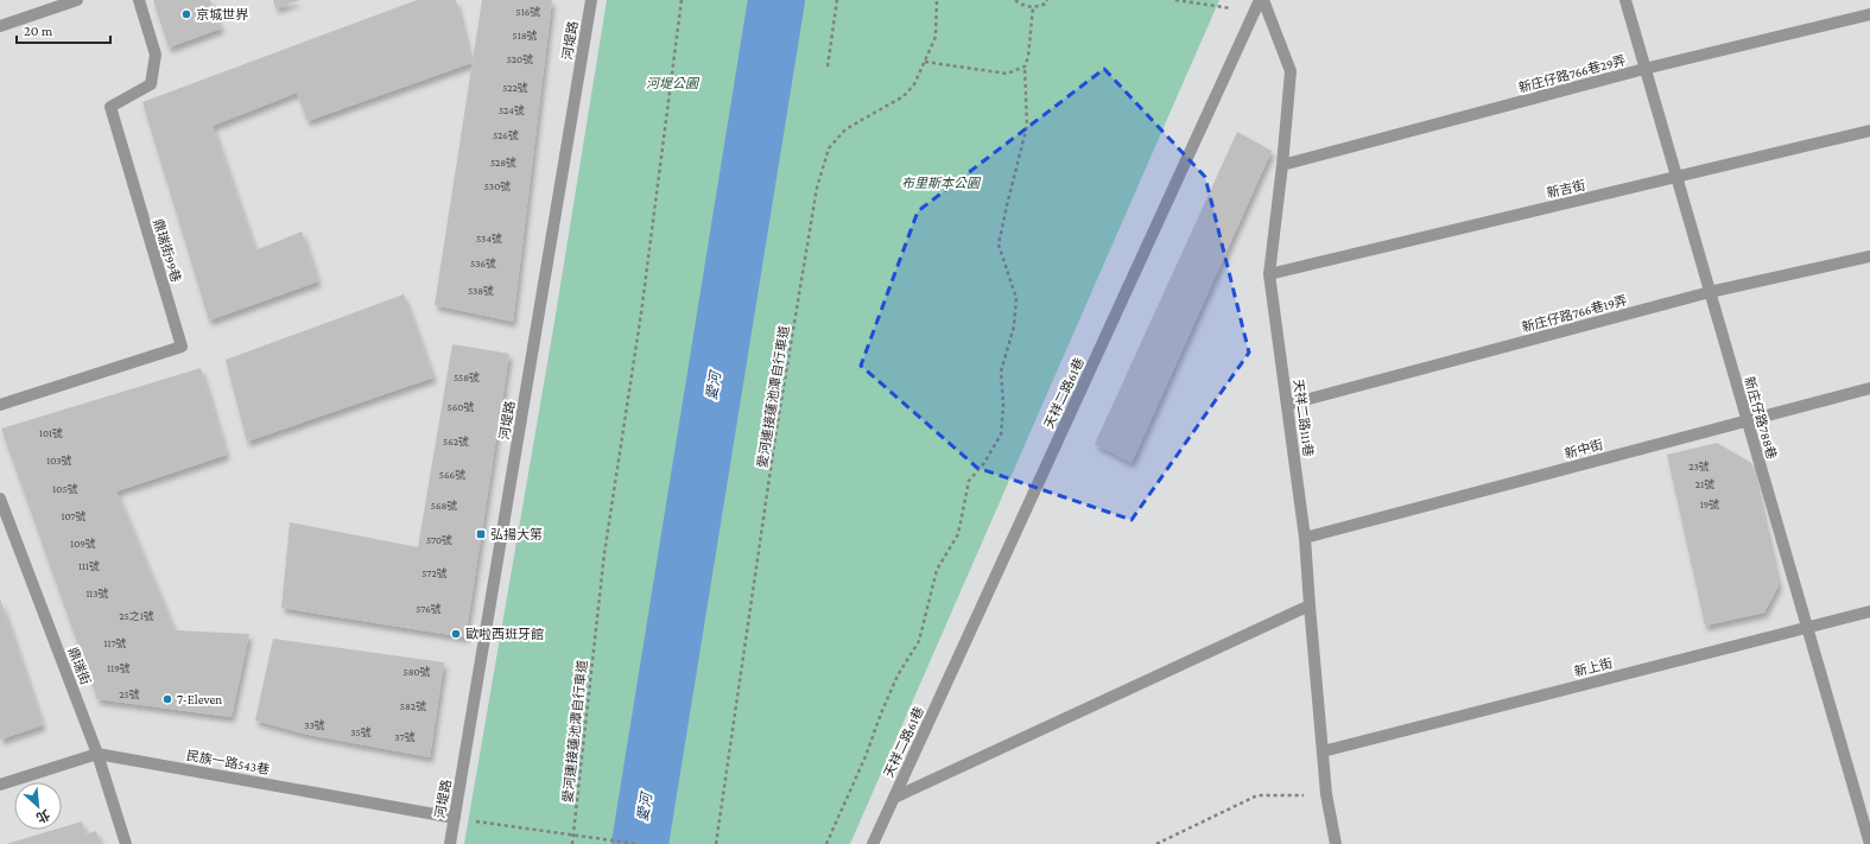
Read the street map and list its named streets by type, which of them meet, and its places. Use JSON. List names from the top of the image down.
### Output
{
  "streets": {
    "street": [
      "河堤路",
      "新庄仔路766巷29弄",
      "新吉街",
      "鼎瑞街99巷",
      "新庄仔路766巷19弄",
      "天祥二路61巷",
      "天祥二路111巷",
      "新庄仔路788巷",
      "新中街",
      "鼎瑞街",
      "新上街",
      "民族一路543巷"
    ],
    "path": ["愛河連接蓮池潭自行車道"]
  },
  "crossings": [
    ["河堤路", "民族一路543巷"],
    ["新庄仔路766巷29弄", "天祥二路111巷"],
    ["新庄仔路766巷29弄", "新庄仔路788巷"],
    ["新吉街", "天祥二路111巷"],
    ["新吉街", "新庄仔路788巷"],
    ["新庄仔路766巷19弄", "天祥二路111巷"],
    ["新庄仔路766巷19弄", "新庄仔路788巷"],
    ["天祥二路61巷", "天祥二路111巷"],
    ["天祥二路111巷", "新中街"],
    ["天祥二路111巷", "新上街"],
    ["新庄仔路788巷", "新中街"],
    ["新庄仔路788巷", "新上街"],
    ["鼎瑞街", "民族一路543巷"]
  ],
  "water": ["愛河"],
  "parks": ["河堤公園", "布里斯本公園"],
  "places": {
    "other": ["京城世界", "歐啦西班牙館", "7-Eleven"],
    "transit": ["弘揚大第"]
  },
  "house_numbers": [
    "516號",
    "518號",
    "520號",
    "522號",
    "524號",
    "526號",
    "528號",
    "530號",
    "534號",
    "536號",
    "538號",
    "558號",
    "560號",
    "101號",
    "562號",
    "103號",
    "23號",
    "566號",
    "21號",
    "105號",
    "19號",
    "568號",
    "107號",
    "570號",
    "109號",
    "111號",
    "572號",
    "113號",
    "576號",
    "25之1號",
    "117號",
    "119號",
    "580號",
    "25號",
    "582號",
    "33號",
    "35號",
    "37號"
  ],
  "scale_bar": "20 m",
  "north": "bottom right"
}
